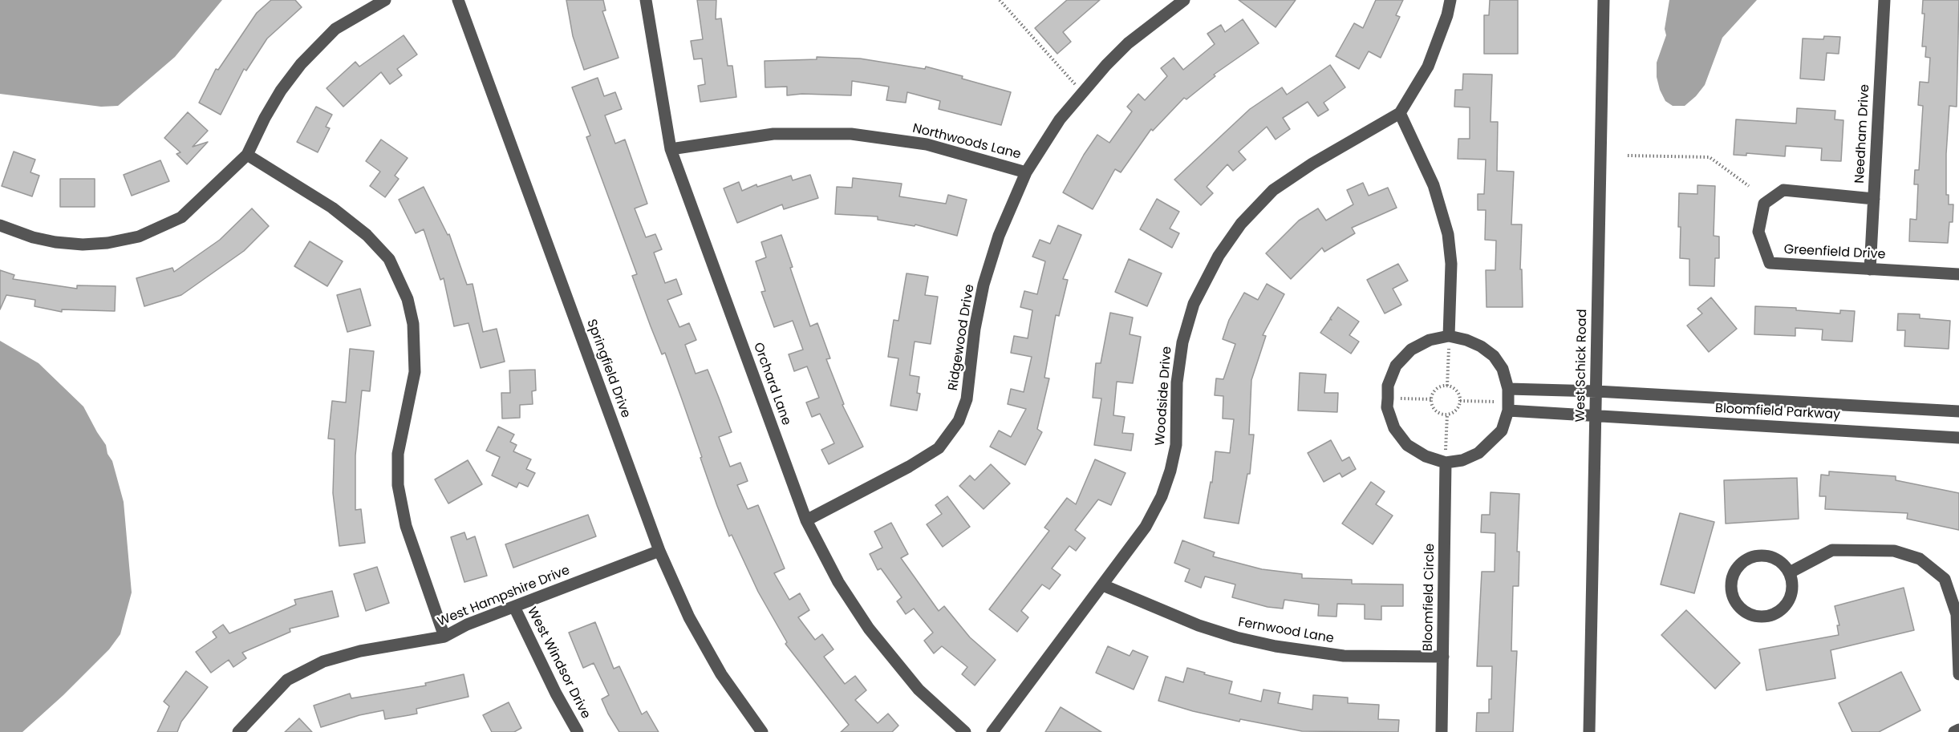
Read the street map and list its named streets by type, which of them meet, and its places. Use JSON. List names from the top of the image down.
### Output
{
  "streets": {
    "street": [
      "Needham Drive",
      "Northwoods Lane",
      "Greenfield Drive",
      "Ridgewood Drive",
      "West Schick Road",
      "Springfield Drive",
      "Orchard Lane",
      "Woodside Drive",
      "Bloomfield Parkway",
      "West Hampshire Drive",
      "Bloomfield Circle",
      "Fernwood Lane",
      "West Windsor Drive"
    ]
  },
  "crossings": [
    ["Needham Drive", "Greenfield Drive"],
    ["Northwoods Lane", "Ridgewood Drive"],
    ["Northwoods Lane", "Orchard Lane"],
    ["Ridgewood Drive", "Orchard Lane"],
    ["West Schick Road", "Bloomfield Parkway"],
    ["Springfield Drive", "West Hampshire Drive"],
    ["Woodside Drive", "Fernwood Lane"],
    ["West Hampshire Drive", "West Windsor Drive"],
    ["Bloomfield Circle", "Fernwood Lane"]
  ]
}
